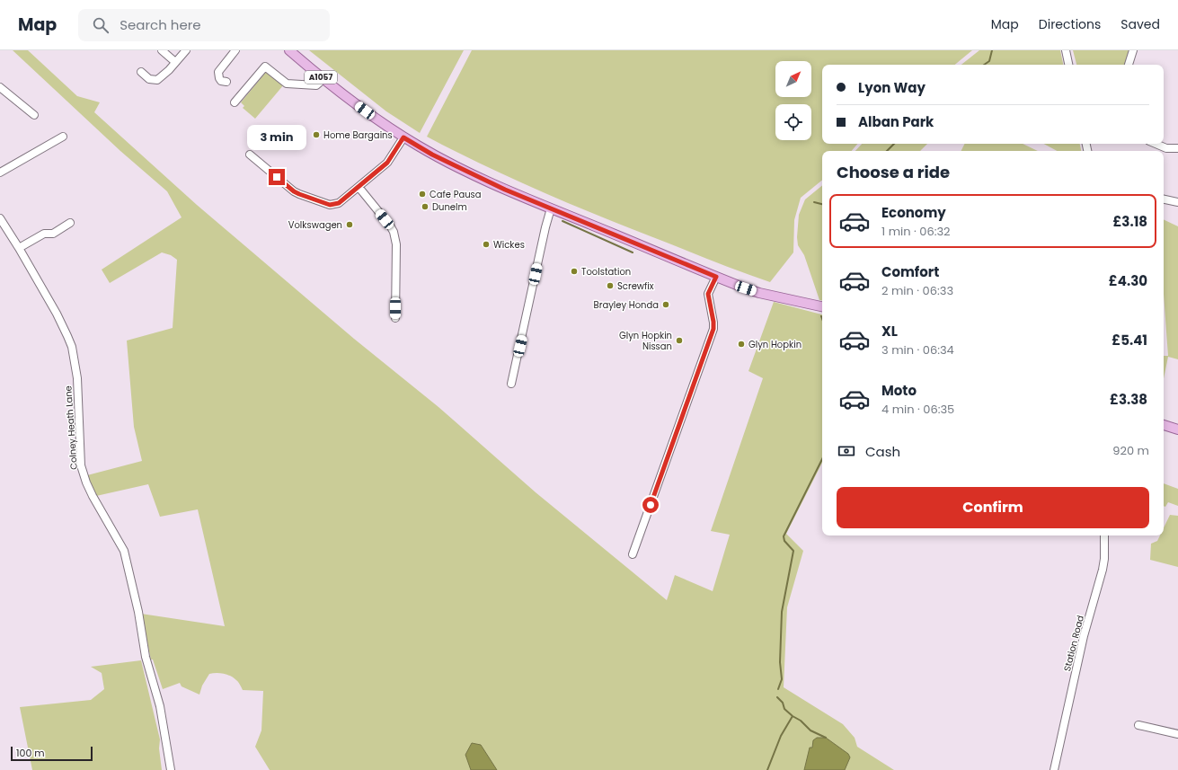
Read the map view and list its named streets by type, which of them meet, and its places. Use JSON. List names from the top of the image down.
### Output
{
  "streets": {
    "main road": ["A1057"],
    "street": ["Colney Heath Lane", "Station Road"]
  },
  "places": [
    "Home Bargains",
    "Cafe Pausa",
    "Dunelm",
    "Volkswagen",
    "Wickes",
    "Toolstation",
    "Screwfix",
    "Brayley Honda",
    "Glyn Hopkin Nissan",
    "Glyn Hopkin"
  ],
  "scale_bar": "100 m",
  "north": "top right",
  "page": {
    "header": "Map",
    "search": "Search here",
    "nav": ["Map", "Directions", "Saved"],
    "banner": ["Lyon Way", "Alban Park"],
    "bubble": "3 min",
    "heading": "Choose a ride",
    "list": [
      {
        "name": "Economy",
        "note": "1 min · 06:32",
        "value": "£3.18"
      },
      {
        "name": "Comfort",
        "note": "2 min · 06:33",
        "value": "£4.30"
      },
      {
        "name": "XL",
        "note": "3 min · 06:34",
        "value": "£5.41"
      },
      {
        "name": "Moto",
        "note": "4 min · 06:35",
        "value": "£3.38"
      }
    ],
    "pay": ["Cash", "920 m"],
    "buttons": "Confirm",
    "scale": "100 m"
  }
}
